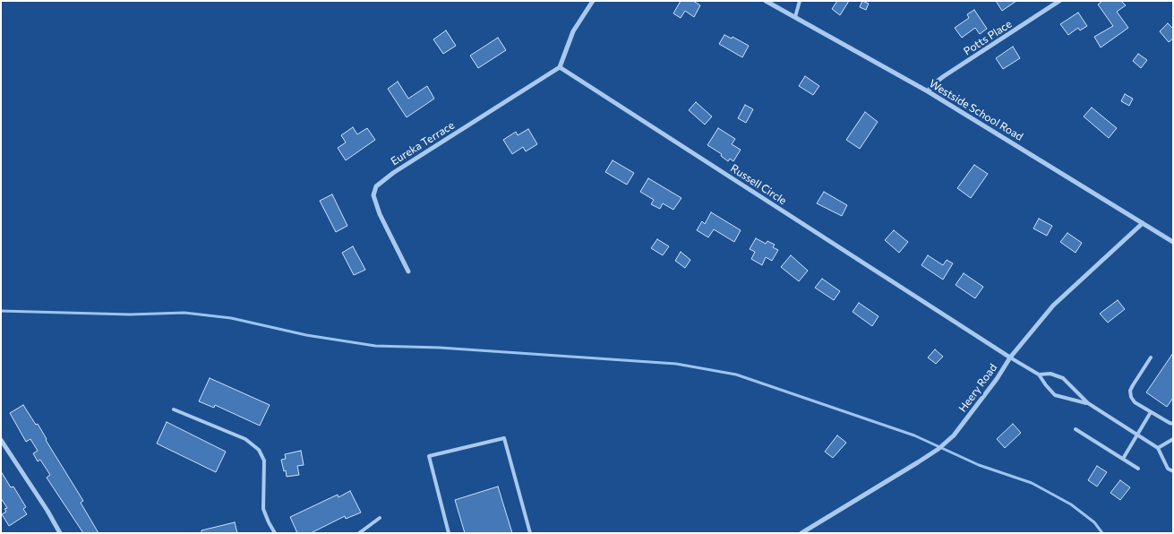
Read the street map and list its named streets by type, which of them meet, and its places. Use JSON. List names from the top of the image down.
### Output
{
  "streets": {
    "street": [
      "Potts Place",
      "Westside School Road",
      "Eureka Terrace",
      "Russell Circle",
      "Heery Road"
    ]
  },
  "crossings": [
    ["Potts Place", "Westside School Road"],
    ["Westside School Road", "Heery Road"],
    ["Eureka Terrace", "Russell Circle"],
    ["Russell Circle", "Heery Road"]
  ]
}
